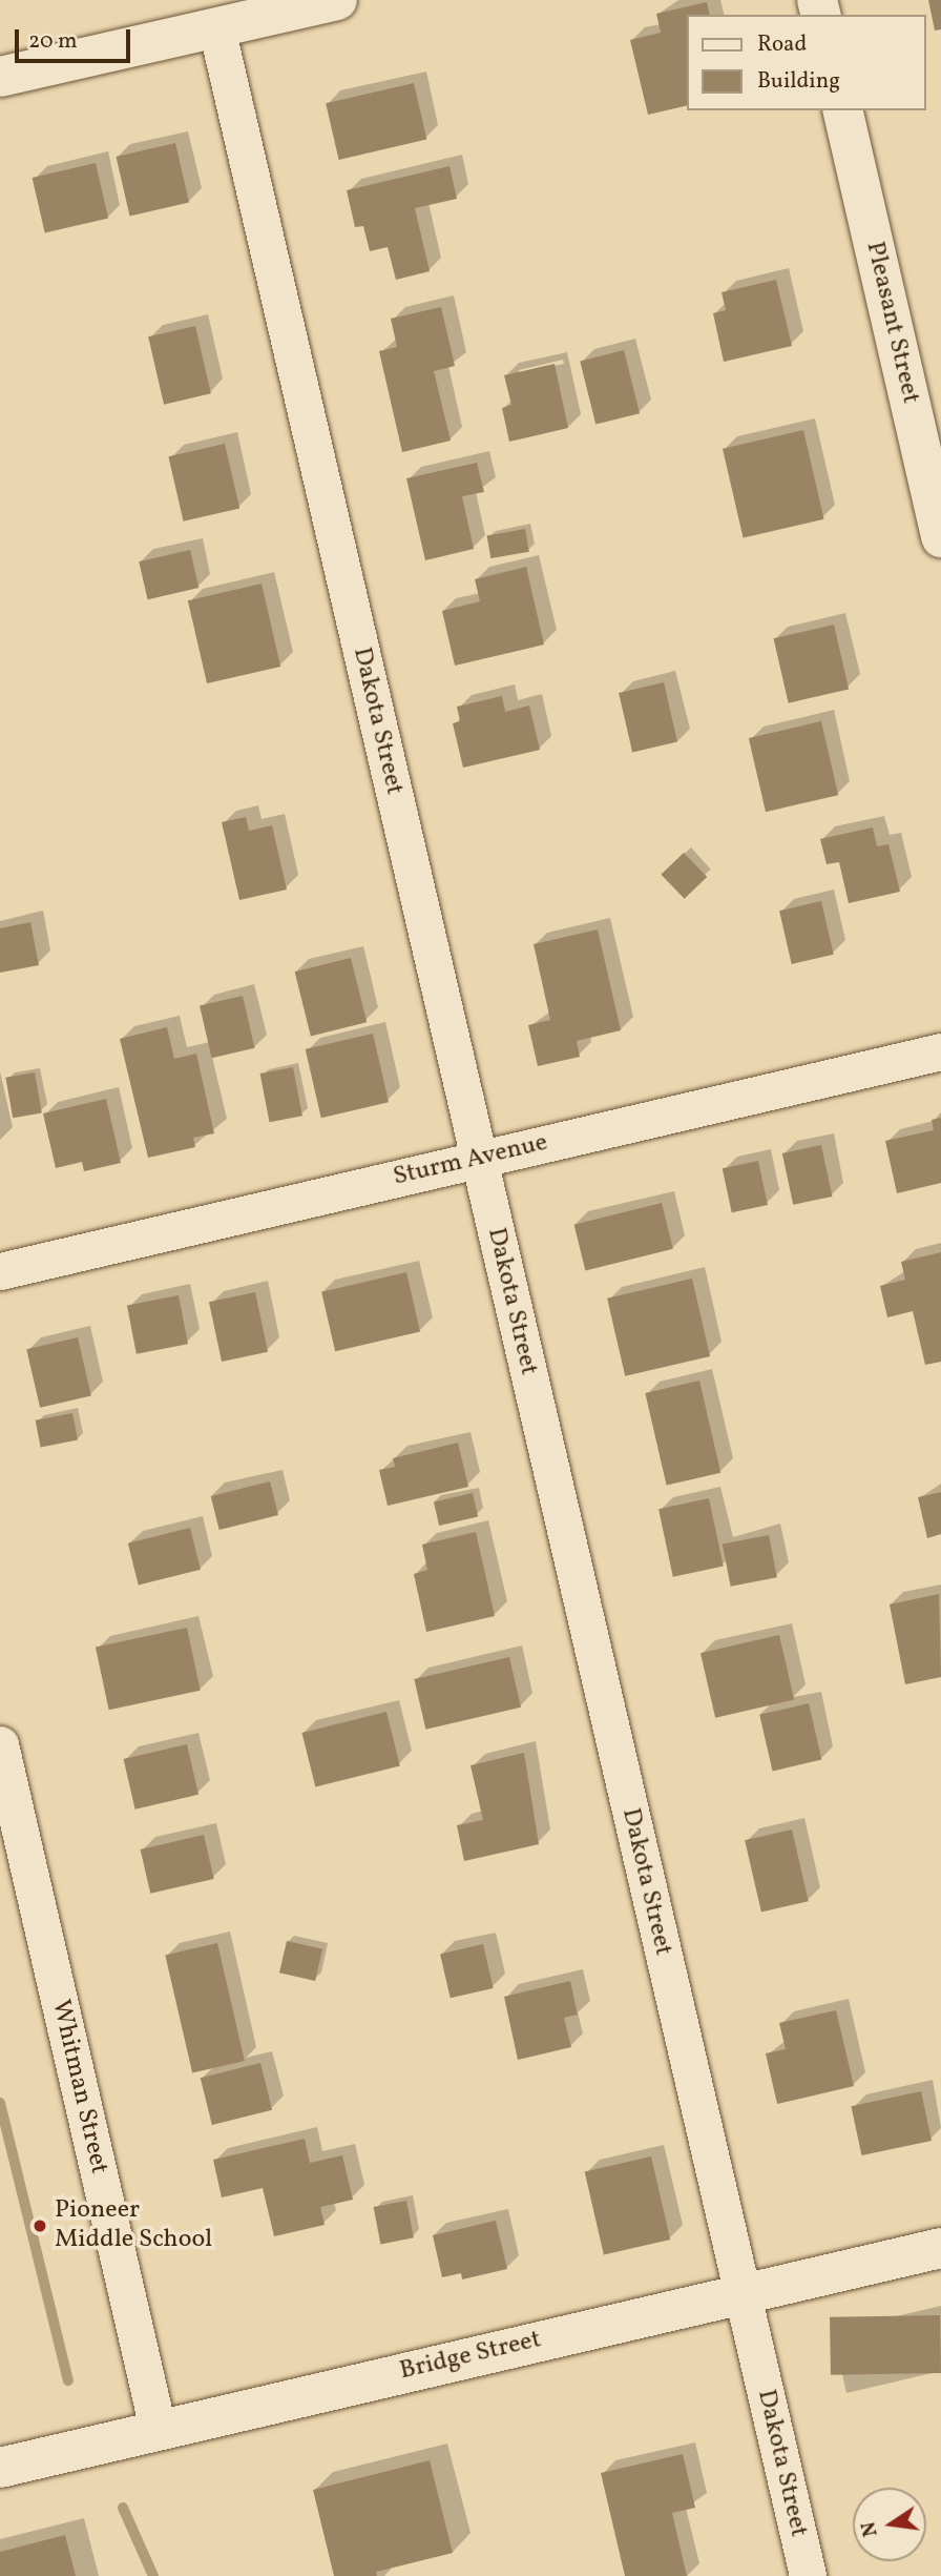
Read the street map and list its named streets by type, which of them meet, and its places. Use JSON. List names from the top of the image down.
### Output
{
  "streets": {
    "street": [
      "Pleasant Street",
      "Dakota Street",
      "Sturm Avenue",
      "Whitman Street",
      "Bridge Street"
    ]
  },
  "crossings": [
    ["Dakota Street", "Sturm Avenue"],
    ["Dakota Street", "Bridge Street"],
    ["Whitman Street", "Bridge Street"]
  ],
  "places": ["Pioneer Middle School"],
  "legend": ["Road", "Building"],
  "scale_bar": "20 m",
  "north": "left"
}
